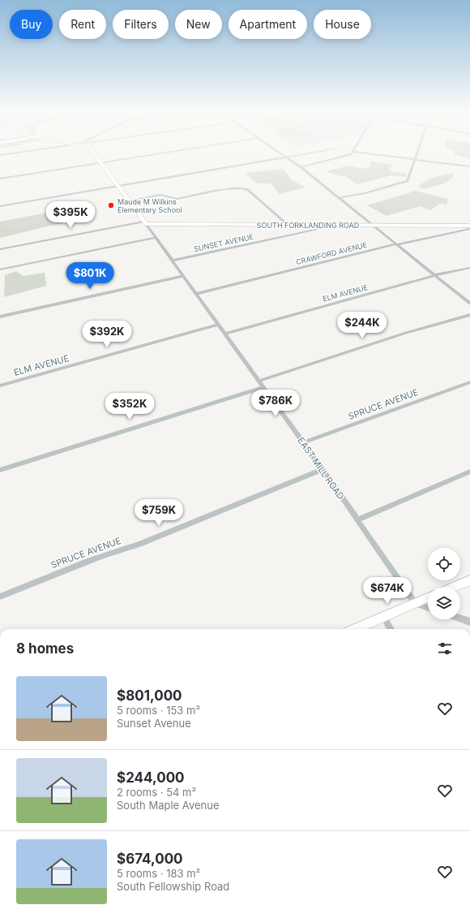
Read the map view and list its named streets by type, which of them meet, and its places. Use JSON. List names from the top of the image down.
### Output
{
  "streets": {
    "street": [
      "SOUTH FORKLANDING ROAD",
      "SUNSET AVENUE",
      "CRAWFORD AVENUE",
      "ELM AVENUE",
      "SPRUCE AVENUE",
      "EAST MILL ROAD"
    ]
  },
  "crossings": [
    ["SOUTH FORKLANDING ROAD", "SUNSET AVENUE"],
    ["SOUTH FORKLANDING ROAD", "EAST MILL ROAD"],
    ["SUNSET AVENUE", "EAST MILL ROAD"],
    ["CRAWFORD AVENUE", "EAST MILL ROAD"],
    ["ELM AVENUE", "EAST MILL ROAD"],
    ["SPRUCE AVENUE", "EAST MILL ROAD"]
  ],
  "places": ["Maude M Wilkins Elementary School"],
  "page": {
    "chip": [
      "Buy",
      "Rent",
      "Filters",
      "New",
      "Apartment",
      "House"
    ],
    "price": [
      "$395K",
      "$801K",
      "$244K",
      "$392K",
      "$786K",
      "$352K",
      "$759K",
      "$674K"
    ],
    "heading": "8 homes",
    "list": [
      {
        "name": "$801,000",
        "note": "5 rooms · 153 m² · Sunset Avenue"
      },
      {
        "name": "$244,000",
        "note": "2 rooms · 54 m² · South Maple Avenue"
      },
      {
        "name": "$674,000",
        "note": "5 rooms · 183 m² · South Fellowship Road"
      }
    ]
  }
}
